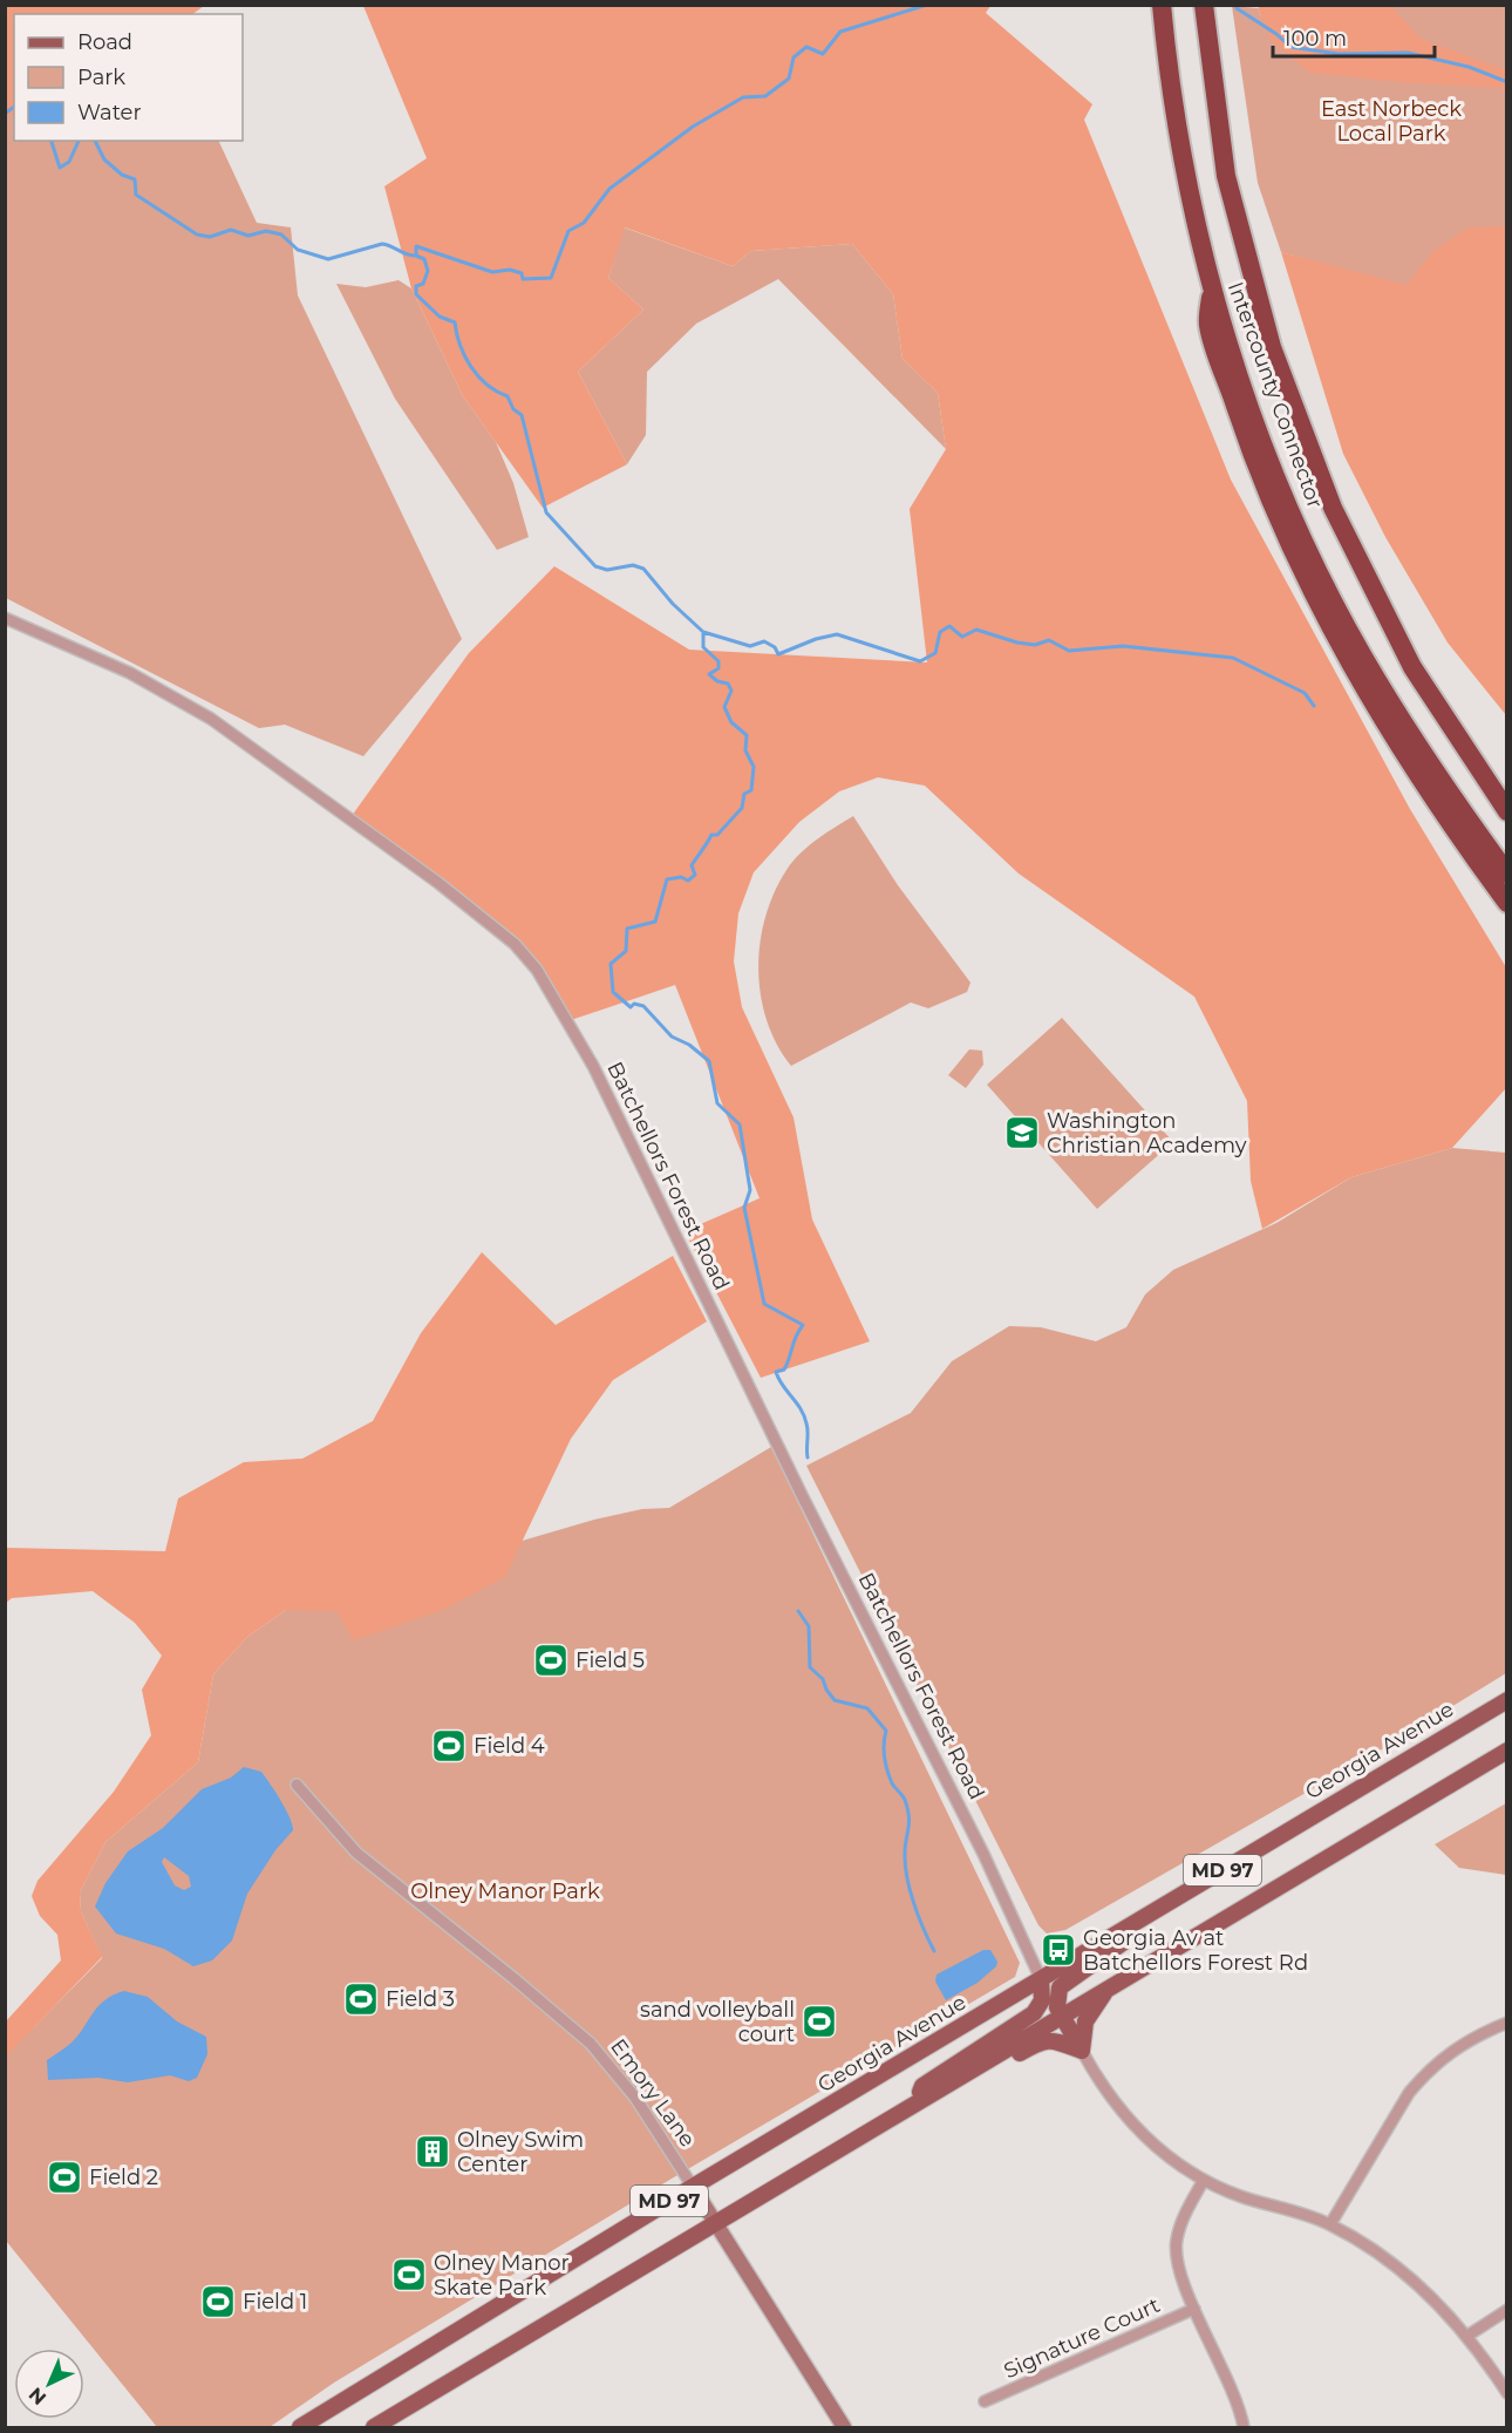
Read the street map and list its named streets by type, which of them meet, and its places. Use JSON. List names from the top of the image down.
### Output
{
  "streets": {
    "highway": ["Intercounty Connector"],
    "main road": ["Georgia Avenue", "MD 97"],
    "street": ["Batchellors Forest Road", "Emory Lane", "Signature Court"]
  },
  "crossings": [
    ["Batchellors Forest Road", "Georgia Avenue"],
    ["Georgia Avenue", "Emory Lane"],
    ["MD 97", "Emory Lane"]
  ],
  "parks": ["East Norbeck Local Park", "Olney Manor Park"],
  "places": {
    "school or university": ["Washington Christian Academy"],
    "sports": [
      "Field 5",
      "Field 4",
      "Field 3",
      "sand volleyball court",
      "Field 2",
      "Olney Manor Skate Park",
      "Field 1"
    ],
    "bus stop": ["Georgia Av at Batchellors Forest Rd"],
    "building": ["Olney Swim Center"]
  },
  "legend": ["Road", "Park", "Water"],
  "scale_bar": "100 m",
  "north": "bottom left"
}
